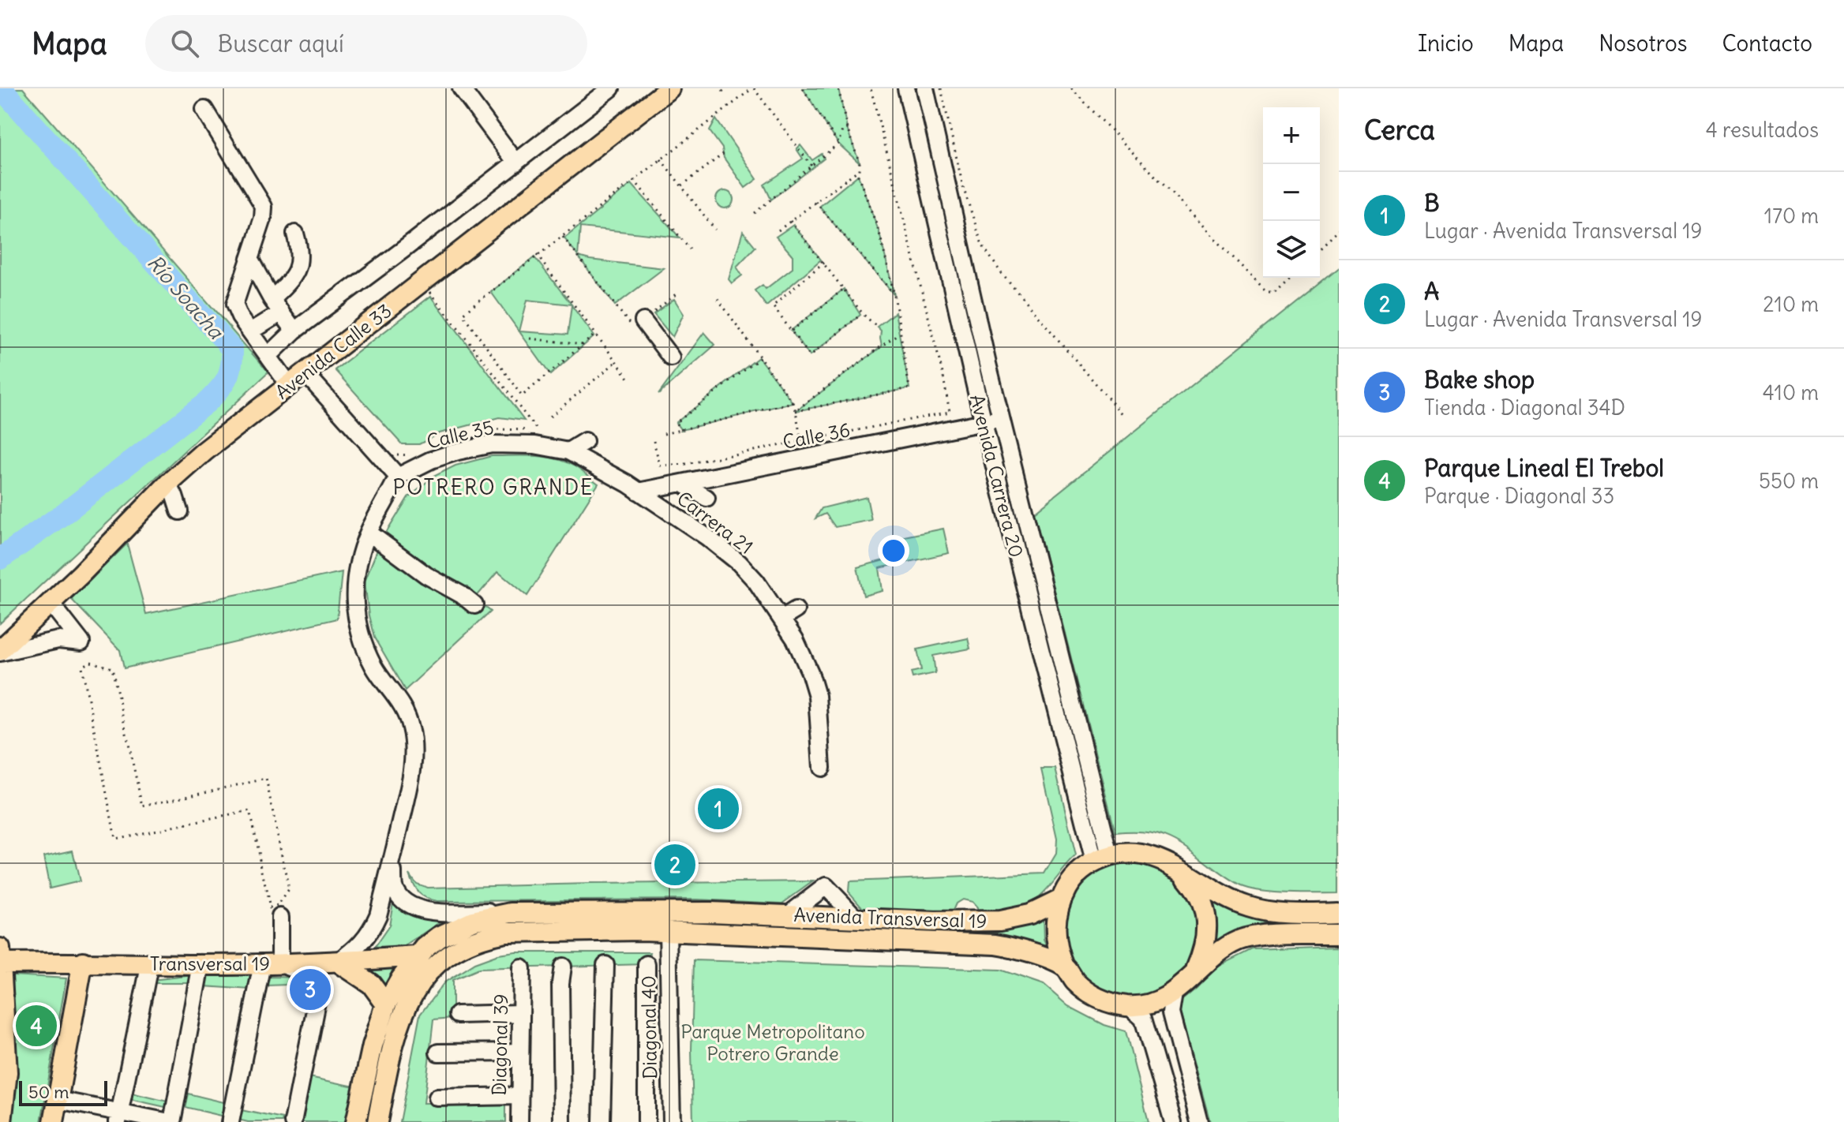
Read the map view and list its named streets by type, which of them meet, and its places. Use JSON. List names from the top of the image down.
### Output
{
  "streets": {
    "main road": ["Avenida Calle 33", "Avenida Transversal 19", "Transversal 19"],
    "street": [
      "Calle 35",
      "Calle 36",
      "Avenida Carrera 20",
      "Carrera 21",
      "Diagonal 40",
      "Diagonal 39"
    ]
  },
  "crossings": [
    ["Calle 35", "Carrera 21"],
    ["Calle 36", "Avenida Carrera 20"],
    ["Calle 36", "Carrera 21"],
    ["Avenida Carrera 20", "Avenida Transversal 19"],
    ["Avenida Transversal 19", "Transversal 19"],
    ["Avenida Transversal 19", "Diagonal 40"]
  ],
  "districts": ["POTRERO GRANDE"],
  "water": ["Río Soacha"],
  "parks": ["Parque Metropolitano Potrero Grande"],
  "scale_bar": "50 m",
  "page": {
    "header": "Mapa",
    "search": "Buscar aquí",
    "nav": [
      "Inicio",
      "Mapa",
      "Nosotros",
      "Contacto"
    ],
    "heading": ["Cerca", "4 resultados"],
    "map_buttons": ["+", "−"],
    "list": [
      {
        "mark": "1",
        "name": "B",
        "note": "Lugar · Avenida Transversal 19",
        "value": "170 m"
      },
      {
        "mark": "2",
        "name": "A",
        "note": "Lugar · Avenida Transversal 19",
        "value": "210 m"
      },
      {
        "mark": "3",
        "name": "Bake shop",
        "note": "Tienda · Diagonal 34D",
        "value": "410 m"
      },
      {
        "mark": "4",
        "name": "Parque Lineal El Trebol",
        "note": "Parque · Diagonal 33",
        "value": "550 m"
      }
    ],
    "pins": [
      "1",
      "2",
      "3",
      "4"
    ],
    "scale": "50 m"
  }
}
